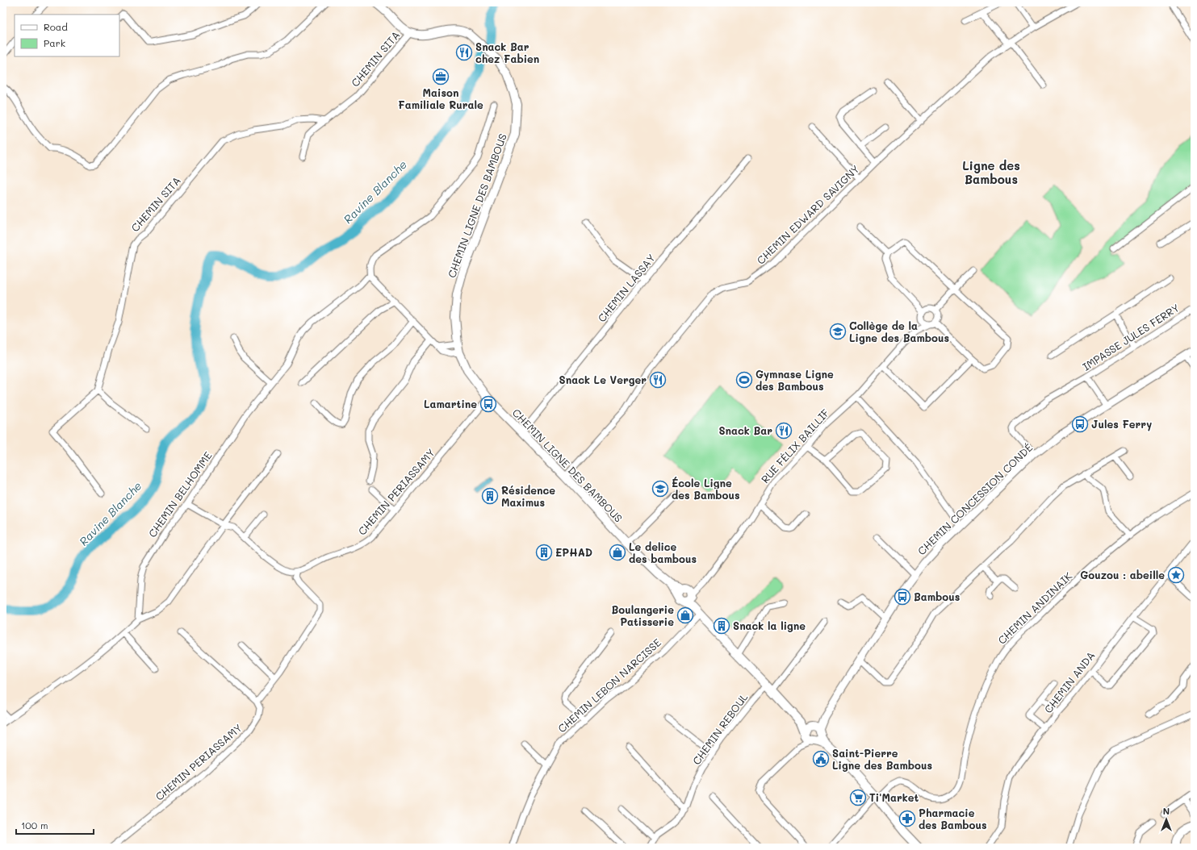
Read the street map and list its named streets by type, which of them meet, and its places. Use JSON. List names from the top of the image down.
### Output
{
  "streets": {
    "main road": ["CHEMIN LIGNE DES BAMBOUS"],
    "street": [
      "CHEMIN SITA",
      "CHEMIN EDWARD SAVIGNY",
      "CHEMIN LASSAY",
      "IMPASSE JULES FERRY",
      "RUE FÉLIX BAILLIF",
      "CHEMIN PERIASSAMY",
      "CHEMIN BELHOMME",
      "CHEMIN CONCESSION CONDÉ",
      "CHEMIN ANDINAIK",
      "CHEMIN ANDA",
      "CHEMIN LEBON NARCISSE",
      "CHEMIN REBOUL"
    ]
  },
  "crossings": [
    ["CHEMIN SITA", "CHEMIN LIGNE DES BAMBOUS"],
    ["CHEMIN LIGNE DES BAMBOUS", "CHEMIN EDWARD SAVIGNY"],
    ["CHEMIN LIGNE DES BAMBOUS", "CHEMIN LASSAY"],
    ["CHEMIN LIGNE DES BAMBOUS", "RUE FÉLIX BAILLIF"],
    ["CHEMIN LIGNE DES BAMBOUS", "CHEMIN PERIASSAMY"],
    ["CHEMIN LIGNE DES BAMBOUS", "CHEMIN CONCESSION CONDÉ"],
    ["CHEMIN LIGNE DES BAMBOUS", "CHEMIN LEBON NARCISSE"],
    ["CHEMIN LIGNE DES BAMBOUS", "CHEMIN REBOUL"],
    ["IMPASSE JULES FERRY", "CHEMIN CONCESSION CONDÉ"]
  ],
  "districts": ["Ligne des Bambous"],
  "water": ["Ravine Blanche"],
  "places": {
    "restaurant": ["Snack Bar chez Fabien", "Snack Le Verger", "Snack Bar"],
    "office": ["Maison Familiale Rurale"],
    "school or university": ["Collège de la Ligne des Bambous", "École Ligne des Bambous"],
    "sports": ["Gymnase Ligne des Bambous"],
    "bus stop": ["Lamartine", "Jules Ferry", "Bambous"],
    "building": ["Résidence Maximus", "EPHAD", "Snack la ligne"],
    "shop": ["Le delice des bambous", "Boulangerie Patisserie"],
    "place": ["Gouzou : abeille"],
    "public building": ["Saint-Pierre Ligne des Bambous"],
    "supermarket": ["Ti'Market"],
    "pharmacy": ["Pharmacie des Bambous"]
  },
  "legend": ["Road", "Park"],
  "scale_bar": "100 m",
  "north": "top"
}
